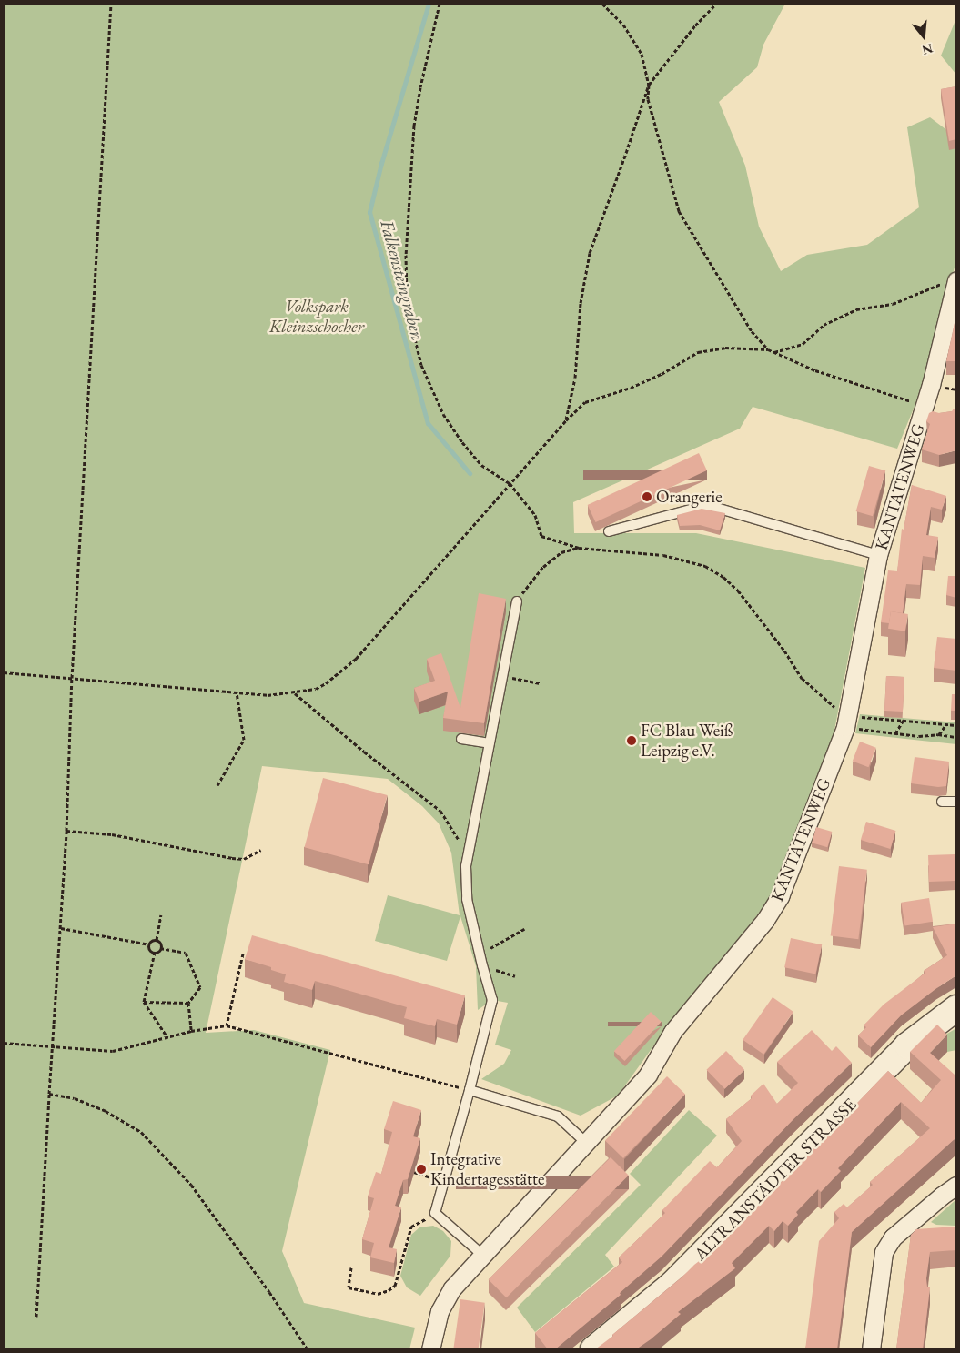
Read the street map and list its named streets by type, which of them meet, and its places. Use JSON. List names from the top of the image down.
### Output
{
  "streets": {
    "street": ["KANTATENWEG", "ALTRANSTÄDTER STRASSE"]
  },
  "water": ["Falkensteingraben"],
  "parks": ["Volkspark Kleinzschocher"],
  "places": ["Orangerie", "FC Blau Weiß Leipzig e.V.", "Integrative Kindertagesstätte"],
  "north": "bottom"
}
